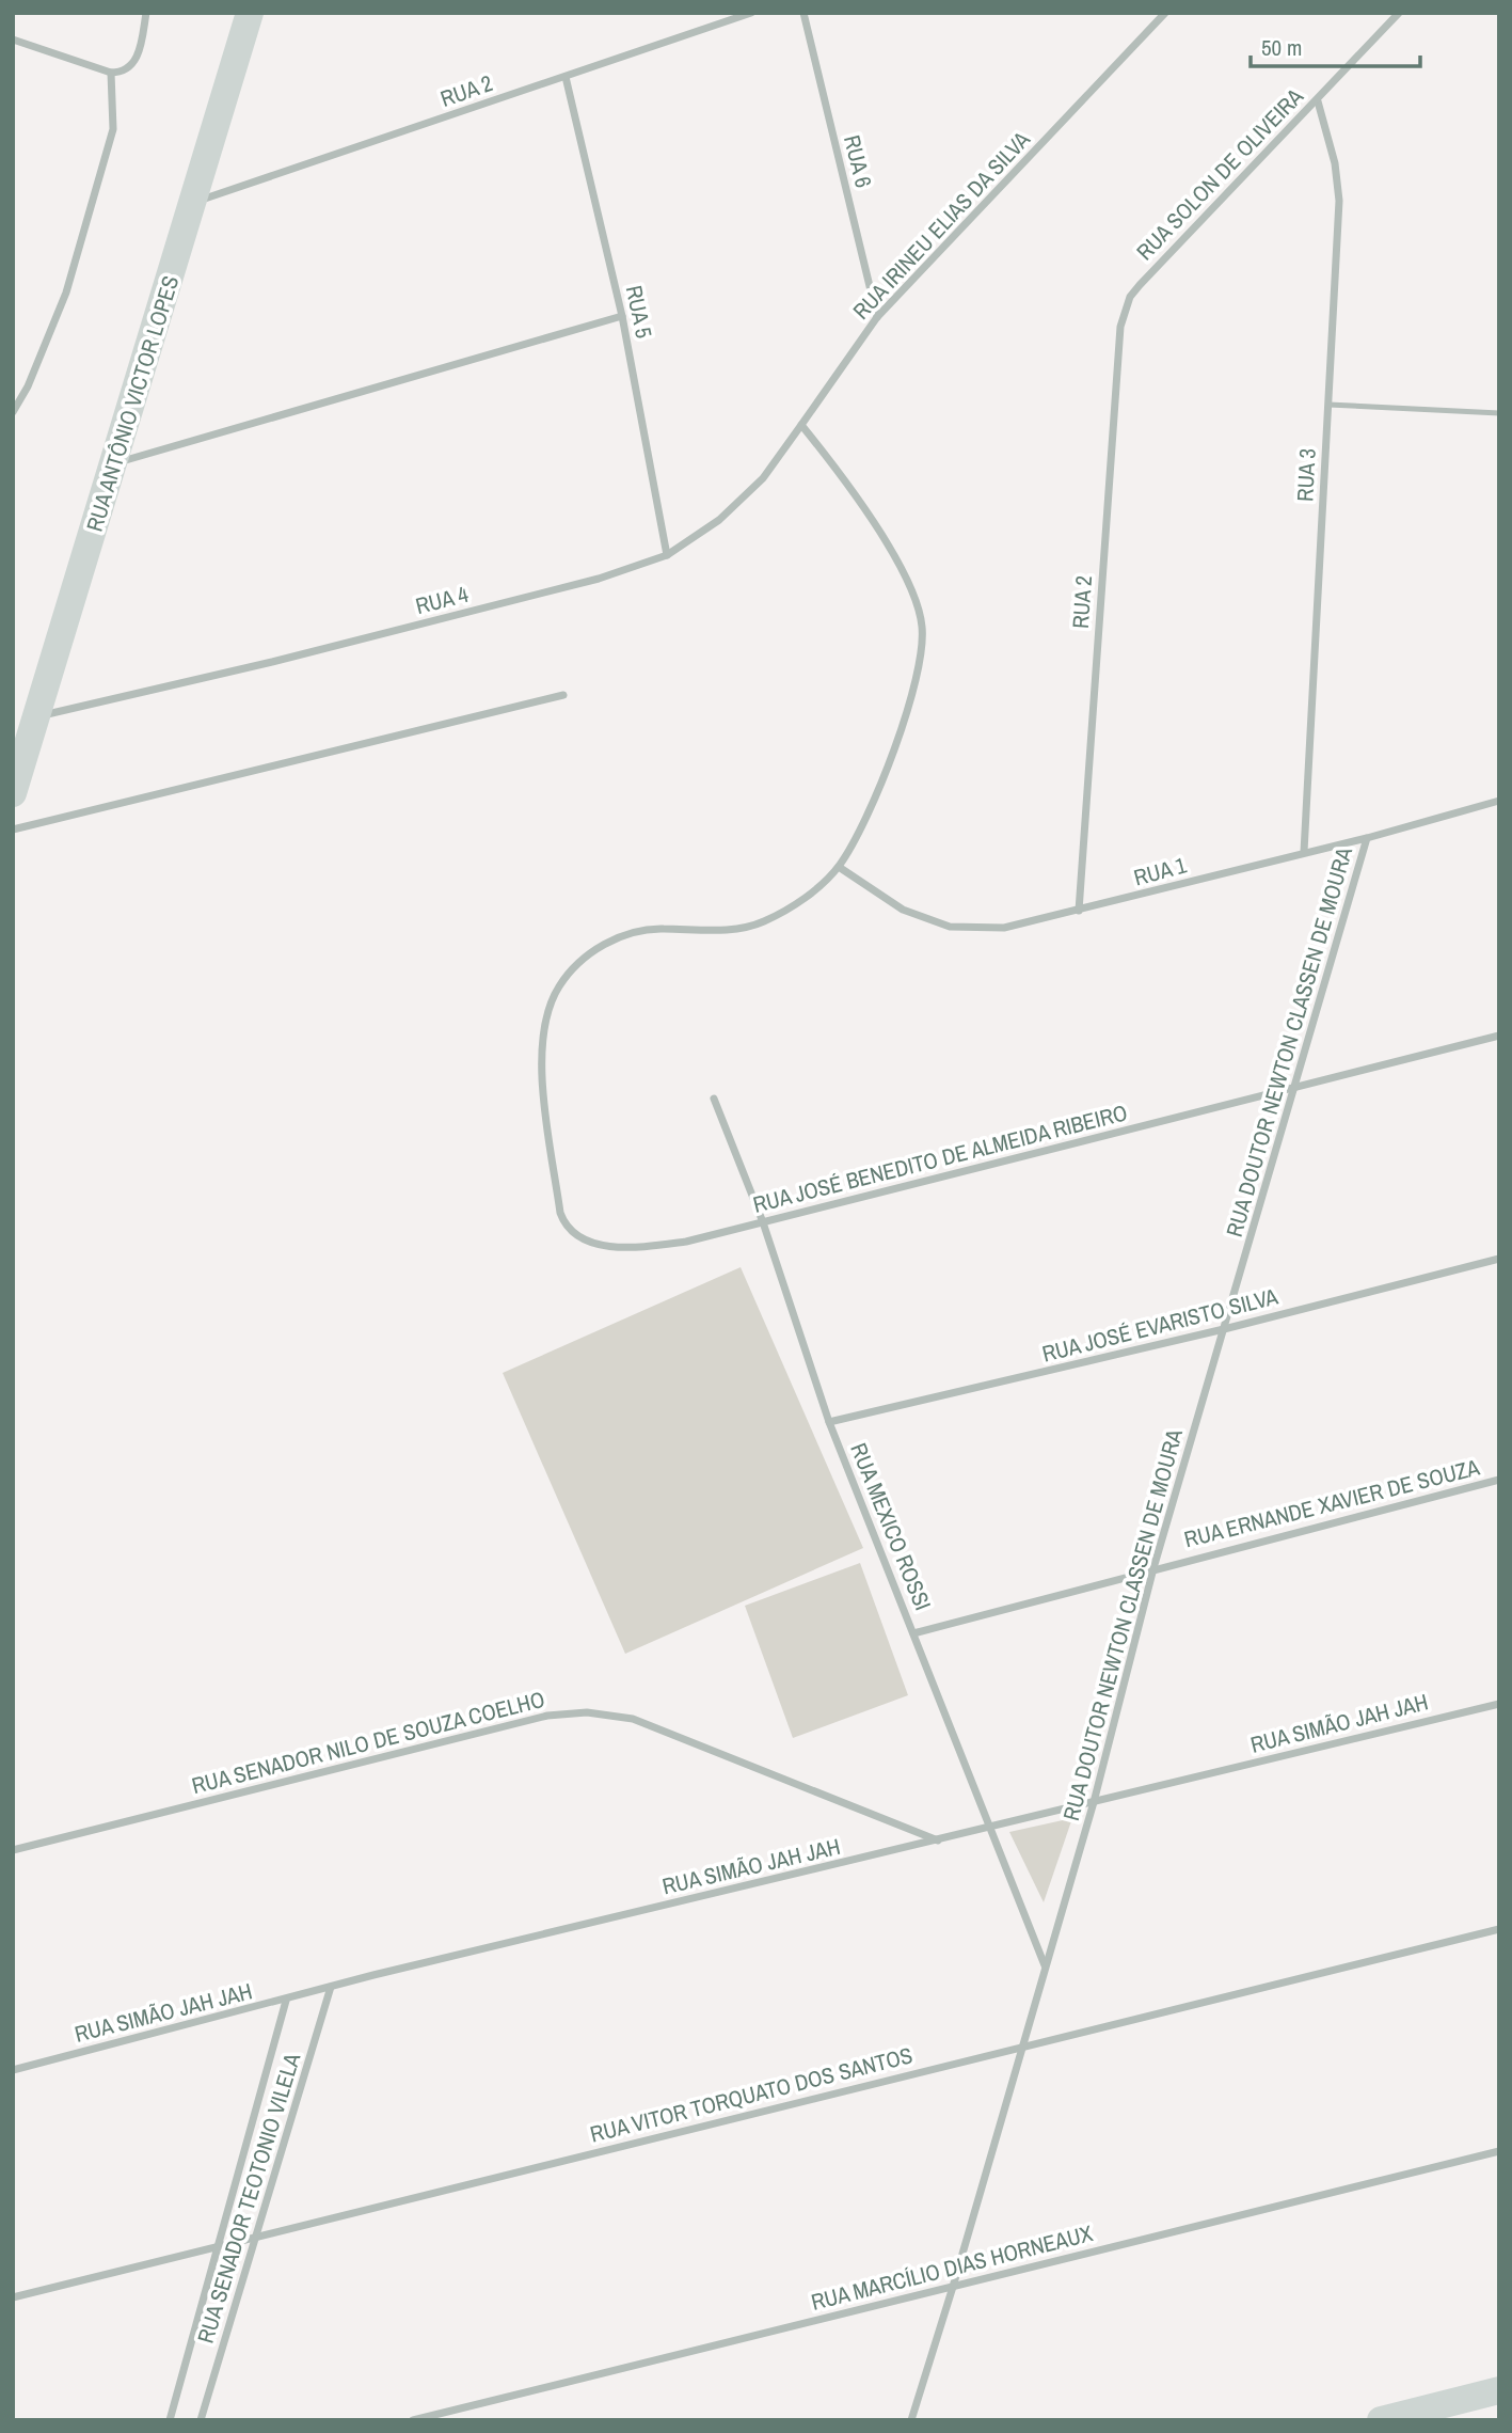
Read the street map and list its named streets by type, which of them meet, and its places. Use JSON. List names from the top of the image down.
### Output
{
  "streets": {
    "main road": ["RUA ANTÔNIO VICTOR LOPES"],
    "street": [
      "RUA 2",
      "RUA 6",
      "RUA SOLON DE OLIVEIRA",
      "RUA IRINEU ELIAS DA SILVA",
      "RUA 5",
      "RUA 3",
      "RUA 4",
      "RUA 1",
      "RUA DOUTOR NEWTON CLASSEN DE MOURA",
      "RUA JOSÉ BENEDITO DE ALMEIDA RIBEIRO",
      "RUA JOSÉ EVARISTO SILVA",
      "RUA ERNANDE XAVIER DE SOUZA",
      "RUA MEXICO ROSSI",
      "RUA SIMÃO JAH JAH",
      "RUA SENADOR NILO DE SOUZA COELHO",
      "RUA VITOR TORQUATO DOS SANTOS",
      "RUA SENADOR TEOTONIO VILELA",
      "RUA MARCÍLIO DIAS HORNEAUX"
    ]
  },
  "crossings": [
    ["RUA 2", "RUA SOLON DE OLIVEIRA"],
    ["RUA 2", "RUA 5"],
    ["RUA 2", "RUA ANTÔNIO VICTOR LOPES"],
    ["RUA 2", "RUA 1"],
    ["RUA 6", "RUA IRINEU ELIAS DA SILVA"],
    ["RUA SOLON DE OLIVEIRA", "RUA 3"],
    ["RUA IRINEU ELIAS DA SILVA", "RUA 4"],
    ["RUA 5", "RUA 4"],
    ["RUA ANTÔNIO VICTOR LOPES", "RUA 4"],
    ["RUA 3", "RUA 1"],
    ["RUA 1", "RUA DOUTOR NEWTON CLASSEN DE MOURA"],
    ["RUA 1", "RUA JOSÉ BENEDITO DE ALMEIDA RIBEIRO"],
    ["RUA DOUTOR NEWTON CLASSEN DE MOURA", "RUA JOSÉ BENEDITO DE ALMEIDA RIBEIRO"],
    ["RUA DOUTOR NEWTON CLASSEN DE MOURA", "RUA JOSÉ EVARISTO SILVA"],
    ["RUA DOUTOR NEWTON CLASSEN DE MOURA", "RUA ERNANDE XAVIER DE SOUZA"],
    ["RUA DOUTOR NEWTON CLASSEN DE MOURA", "RUA MEXICO ROSSI"],
    ["RUA DOUTOR NEWTON CLASSEN DE MOURA", "RUA SIMÃO JAH JAH"],
    ["RUA DOUTOR NEWTON CLASSEN DE MOURA", "RUA VITOR TORQUATO DOS SANTOS"],
    ["RUA DOUTOR NEWTON CLASSEN DE MOURA", "RUA MARCÍLIO DIAS HORNEAUX"],
    ["RUA JOSÉ BENEDITO DE ALMEIDA RIBEIRO", "RUA MEXICO ROSSI"],
    ["RUA JOSÉ EVARISTO SILVA", "RUA MEXICO ROSSI"],
    ["RUA ERNANDE XAVIER DE SOUZA", "RUA MEXICO ROSSI"],
    ["RUA MEXICO ROSSI", "RUA SIMÃO JAH JAH"],
    ["RUA SIMÃO JAH JAH", "RUA SENADOR NILO DE SOUZA COELHO"],
    ["RUA SIMÃO JAH JAH", "RUA SENADOR TEOTONIO VILELA"],
    ["RUA VITOR TORQUATO DOS SANTOS", "RUA SENADOR TEOTONIO VILELA"]
  ],
  "scale_bar": "50 m"
}
